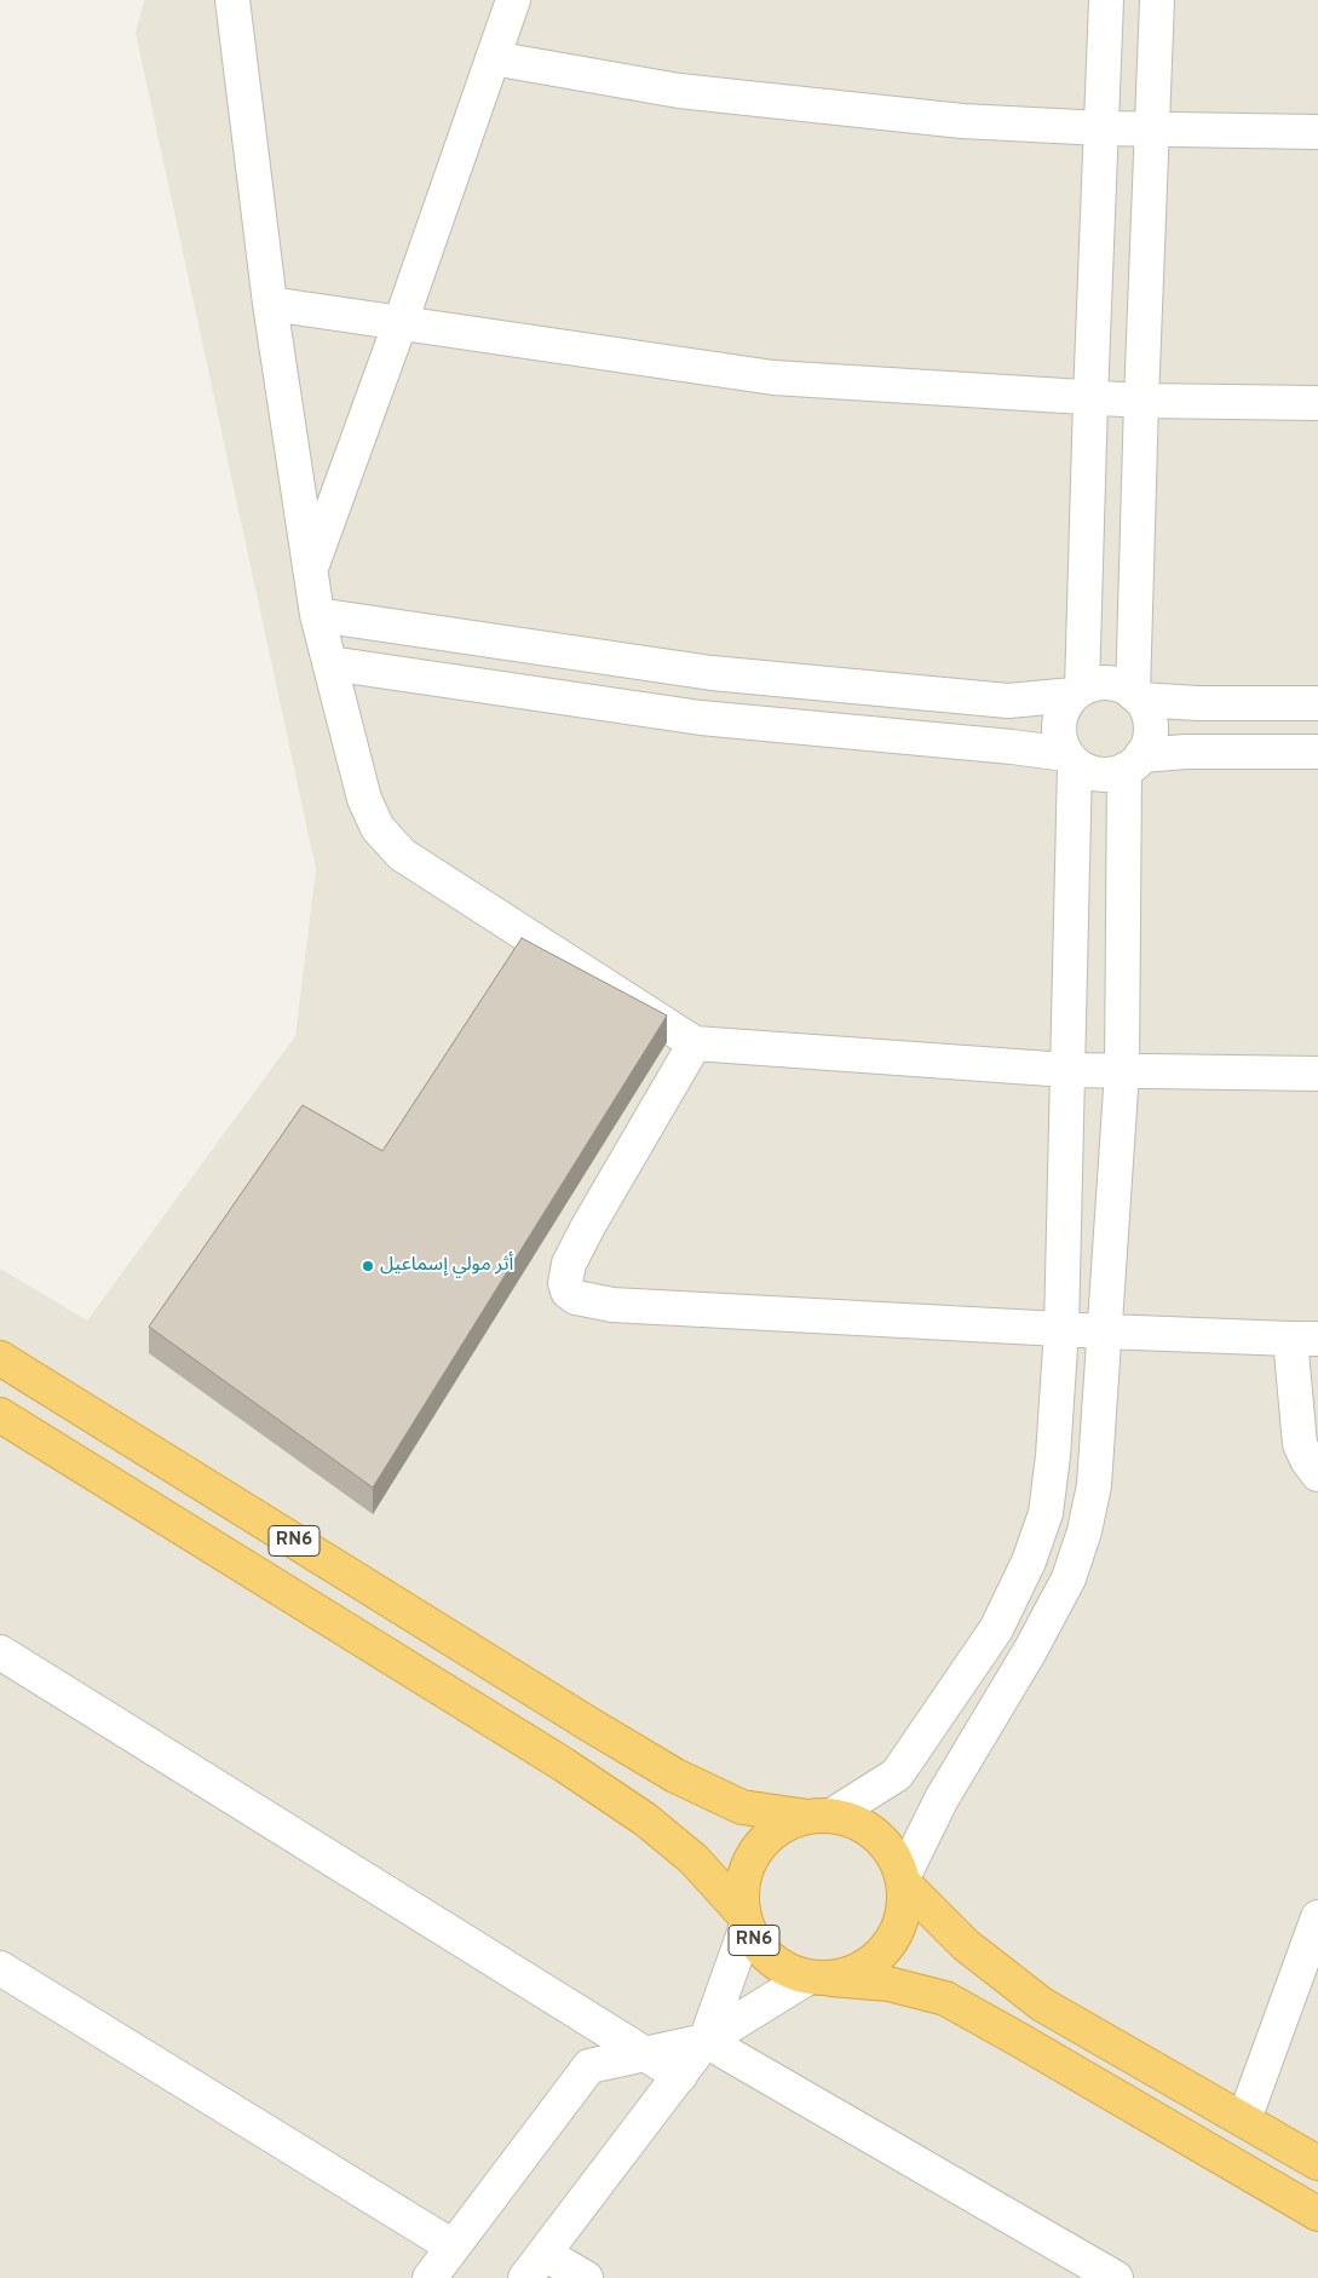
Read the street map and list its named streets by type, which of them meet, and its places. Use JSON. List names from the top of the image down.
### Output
{
  "streets": {
    "highway": ["RN6"]
  },
  "places": ["أثر مولي إسماعيل"]
}
